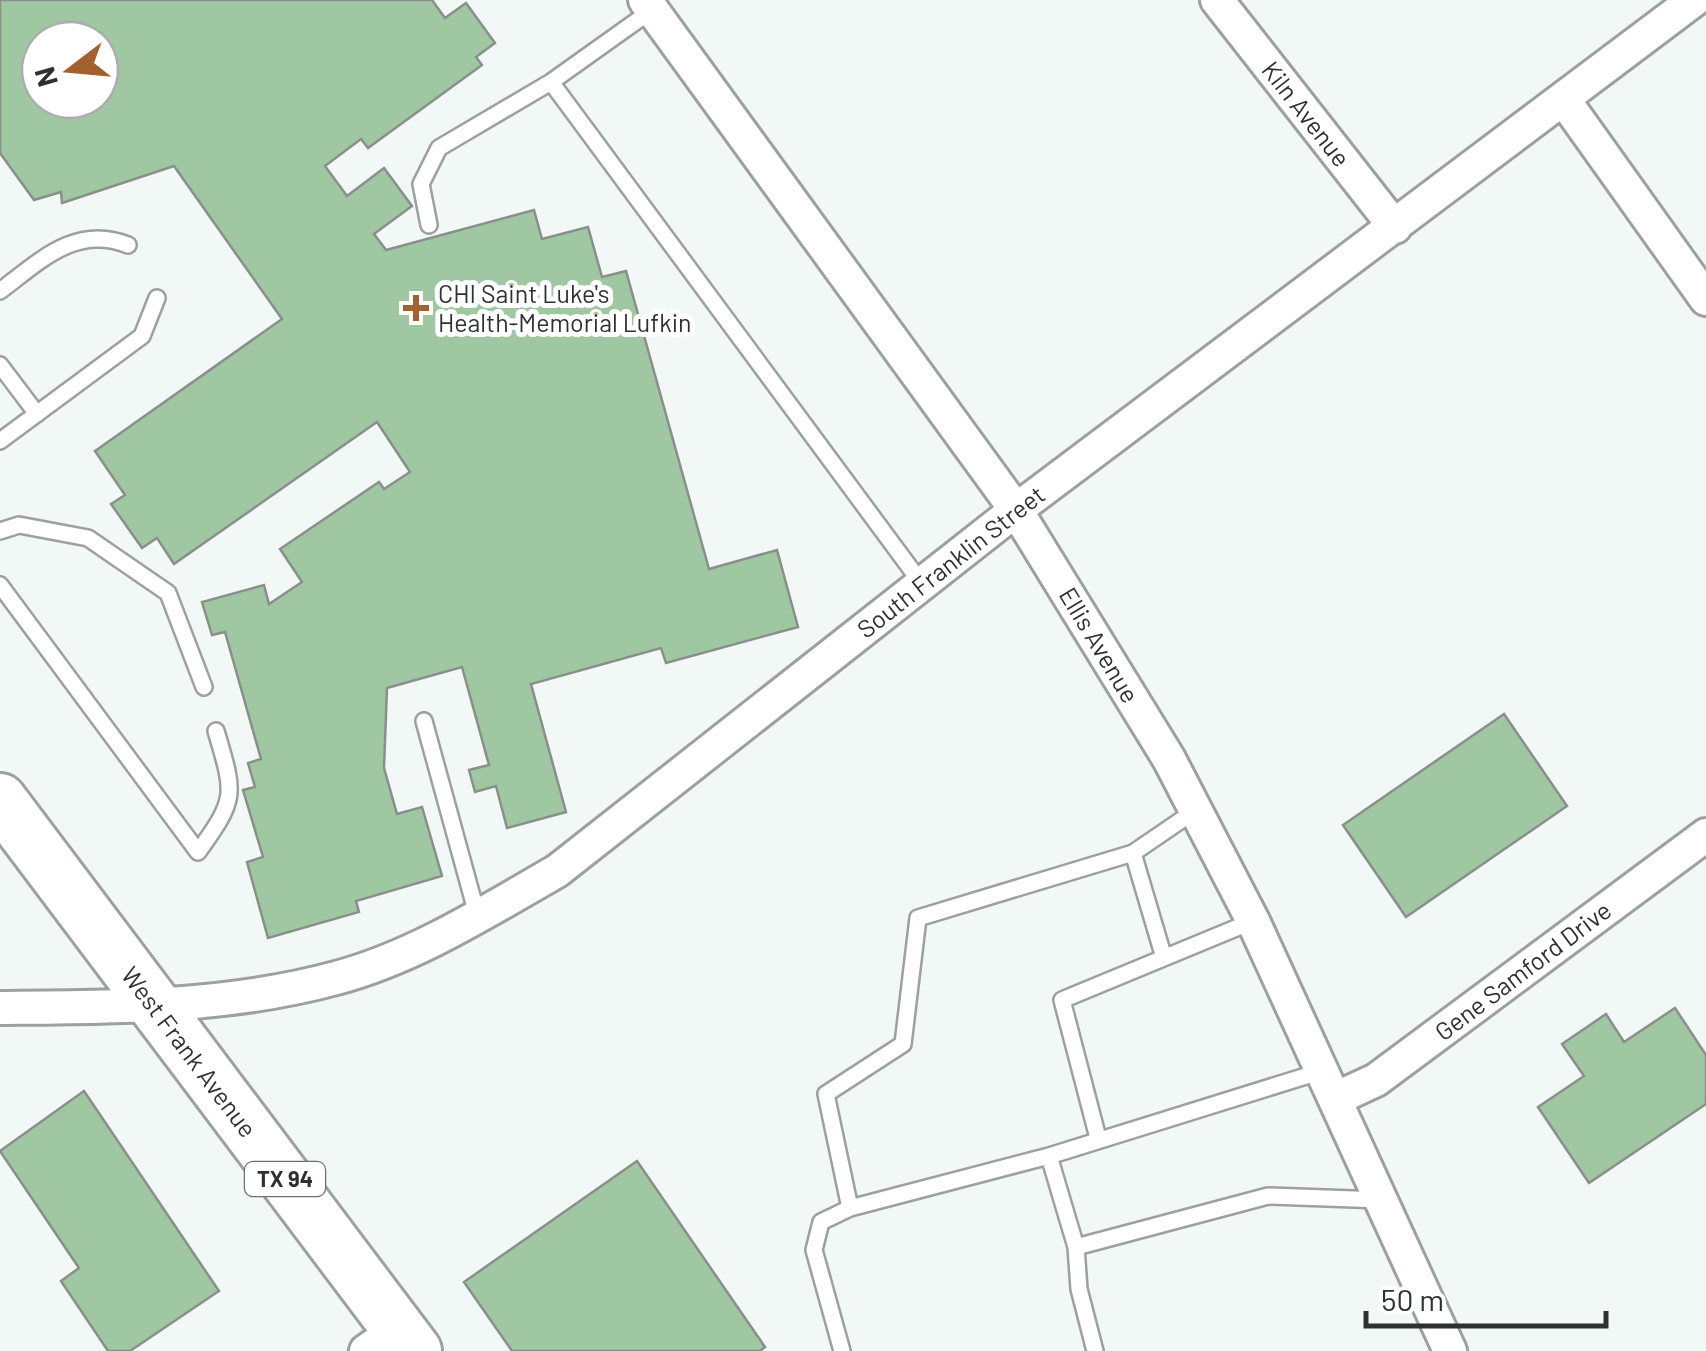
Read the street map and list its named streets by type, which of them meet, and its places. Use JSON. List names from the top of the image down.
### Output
{
  "streets": {
    "main road": ["West Frank Avenue", "TX 94"],
    "street": [
      "Kiln Avenue",
      "South Franklin Street",
      "Ellis Avenue",
      "Gene Samford Drive"
    ]
  },
  "crossings": [
    ["Kiln Avenue", "South Franklin Street"],
    ["South Franklin Street", "Ellis Avenue"],
    ["South Franklin Street", "West Frank Avenue"],
    ["Ellis Avenue", "Gene Samford Drive"]
  ],
  "places": {
    "health": ["CHI Saint Luke's Health-Memorial Lufkin"]
  },
  "scale_bar": "50 m",
  "north": "left"
}
